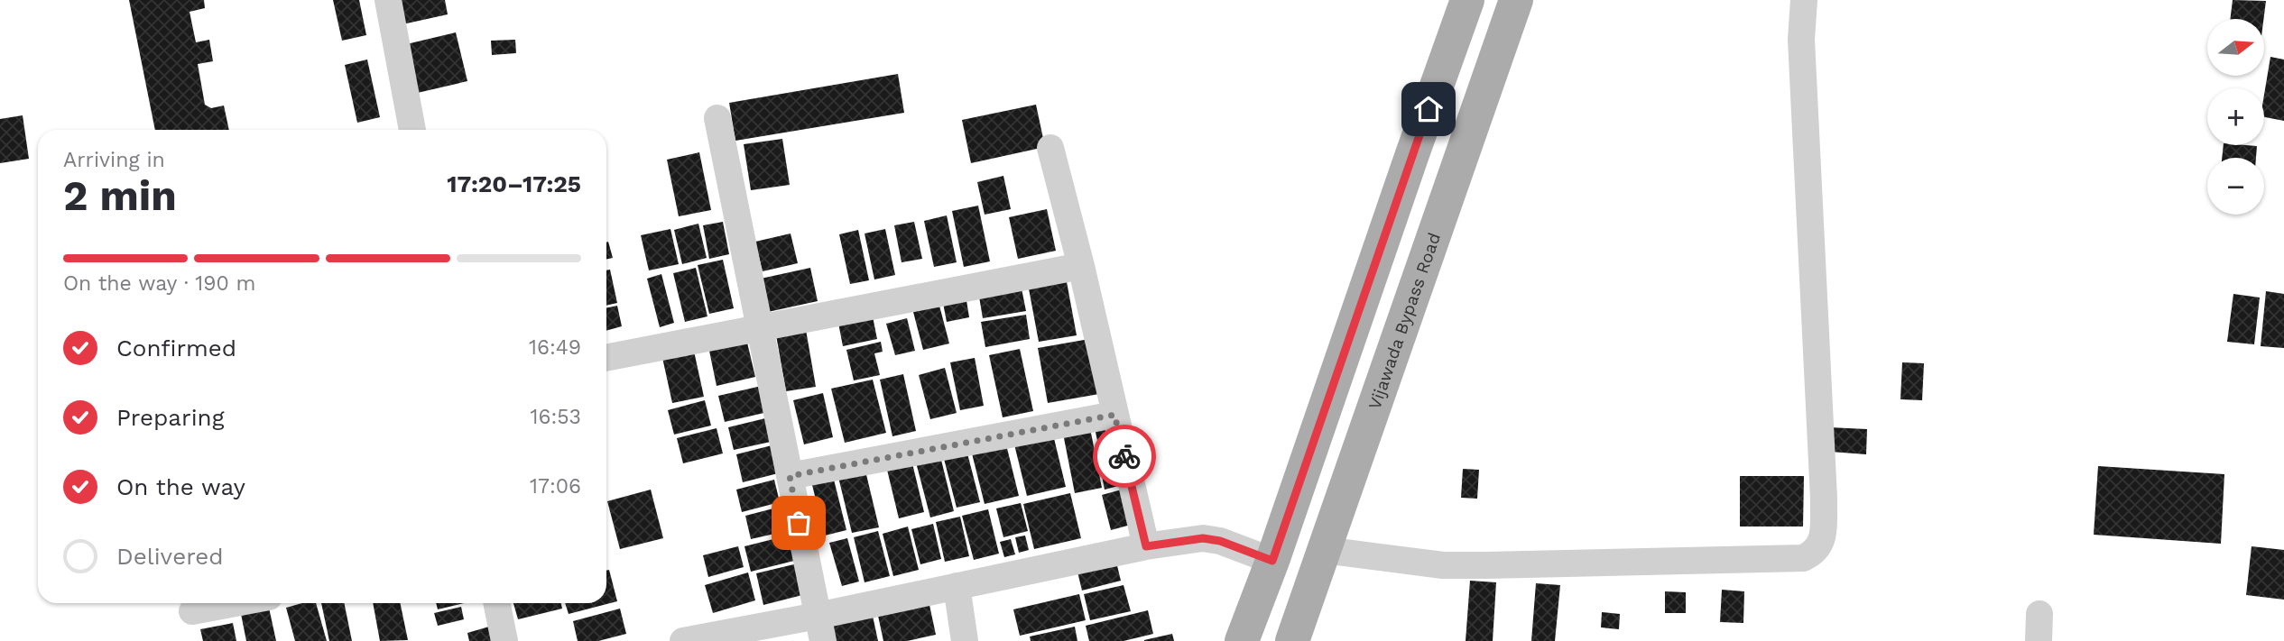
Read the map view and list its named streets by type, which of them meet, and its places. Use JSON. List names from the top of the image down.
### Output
{
  "streets": {
    "main road": ["Vijawada Bypass Road"]
  },
  "north": "right",
  "page": {
    "map_buttons": ["+", "−"],
    "heading": ["2 min", "Arriving in", "17:20–17:25"],
    "bar": "On the way · 190 m",
    "list": [
      ["Confirmed", "16:49"],
      ["Preparing", "16:53"],
      ["On the way", "17:06"],
      "Delivered"
    ]
  }
}
